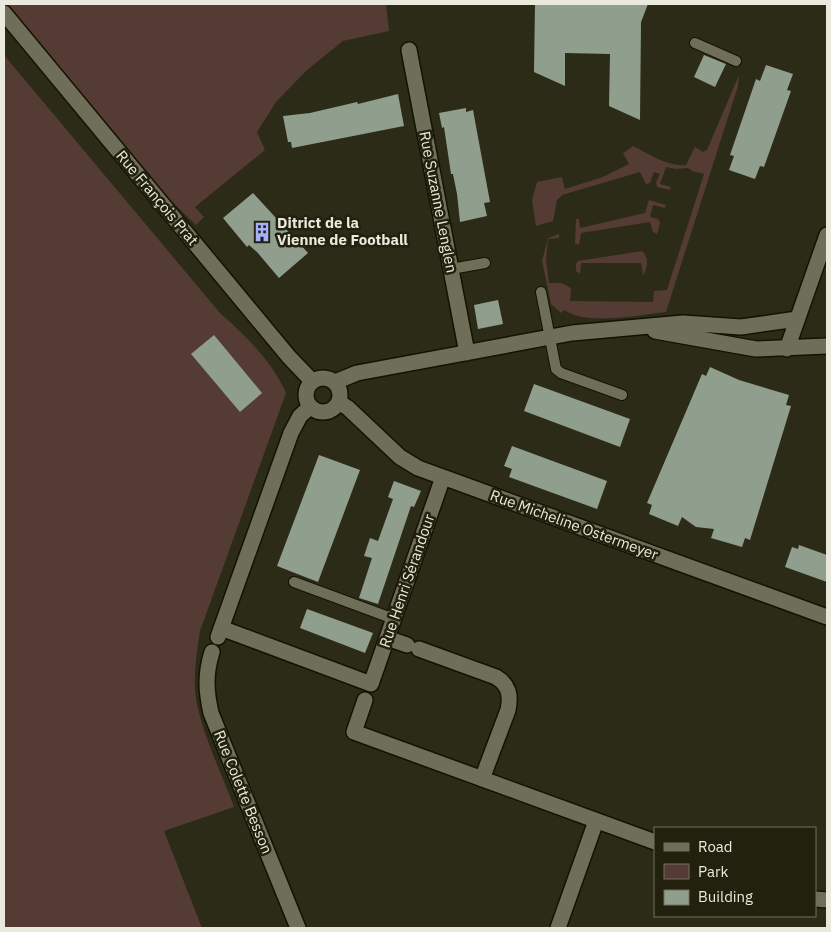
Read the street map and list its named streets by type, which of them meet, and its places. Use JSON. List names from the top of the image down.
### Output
{
  "streets": {
    "street": [
      "Rue François Prat",
      "Rue Suzanne Lenglen",
      "Rue Micheline Ostermeyer",
      "Rue Henri Sérandour",
      "Rue Colette Besson"
    ]
  },
  "crossings": [
    ["Rue François Prat", "Rue Micheline Ostermeyer"],
    ["Rue François Prat", "Rue Henri Sérandour"],
    ["Rue Micheline Ostermeyer", "Rue Henri Sérandour"]
  ],
  "places": {
    "building": ["Ditrict de la Vienne de Football"]
  },
  "legend": ["Road", "Park", "Building"]
}
